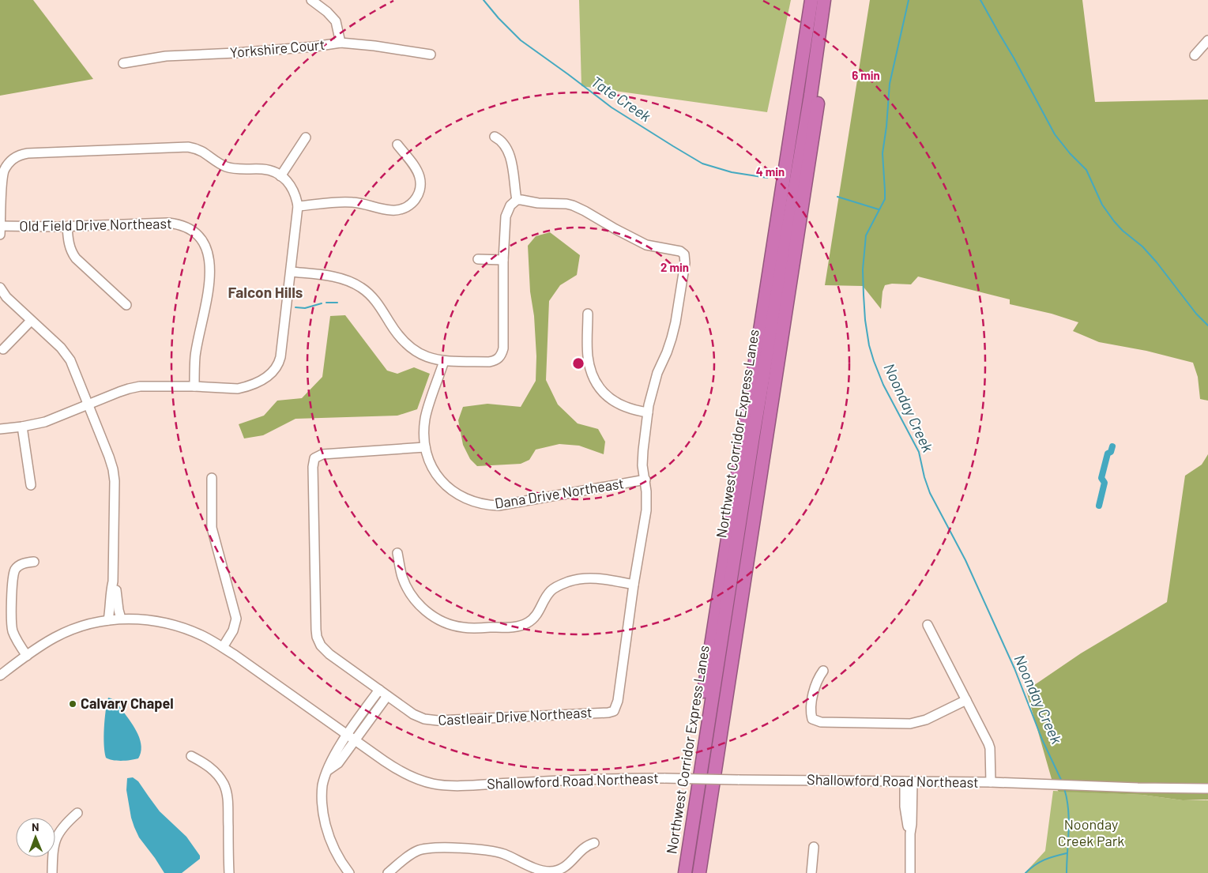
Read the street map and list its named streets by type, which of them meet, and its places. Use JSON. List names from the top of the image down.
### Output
{
  "streets": {
    "highway": ["Northwest Corridor Express Lanes"],
    "street": [
      "Yorkshire Court",
      "Old Field Drive Northeast",
      "Dana Drive Northeast",
      "Castleair Drive Northeast",
      "Shallowford Road Northeast"
    ]
  },
  "crossings": [
    ["Dana Drive Northeast", "Castleair Drive Northeast"]
  ],
  "districts": ["Falcon Hills"],
  "water": ["Tate Creek", "Noonday Creek"],
  "parks": ["Noonday Creek Park"],
  "places": ["Calvary Chapel"],
  "north": "top",
  "rings": ["6 min", "4 min", "2 min"]
}
